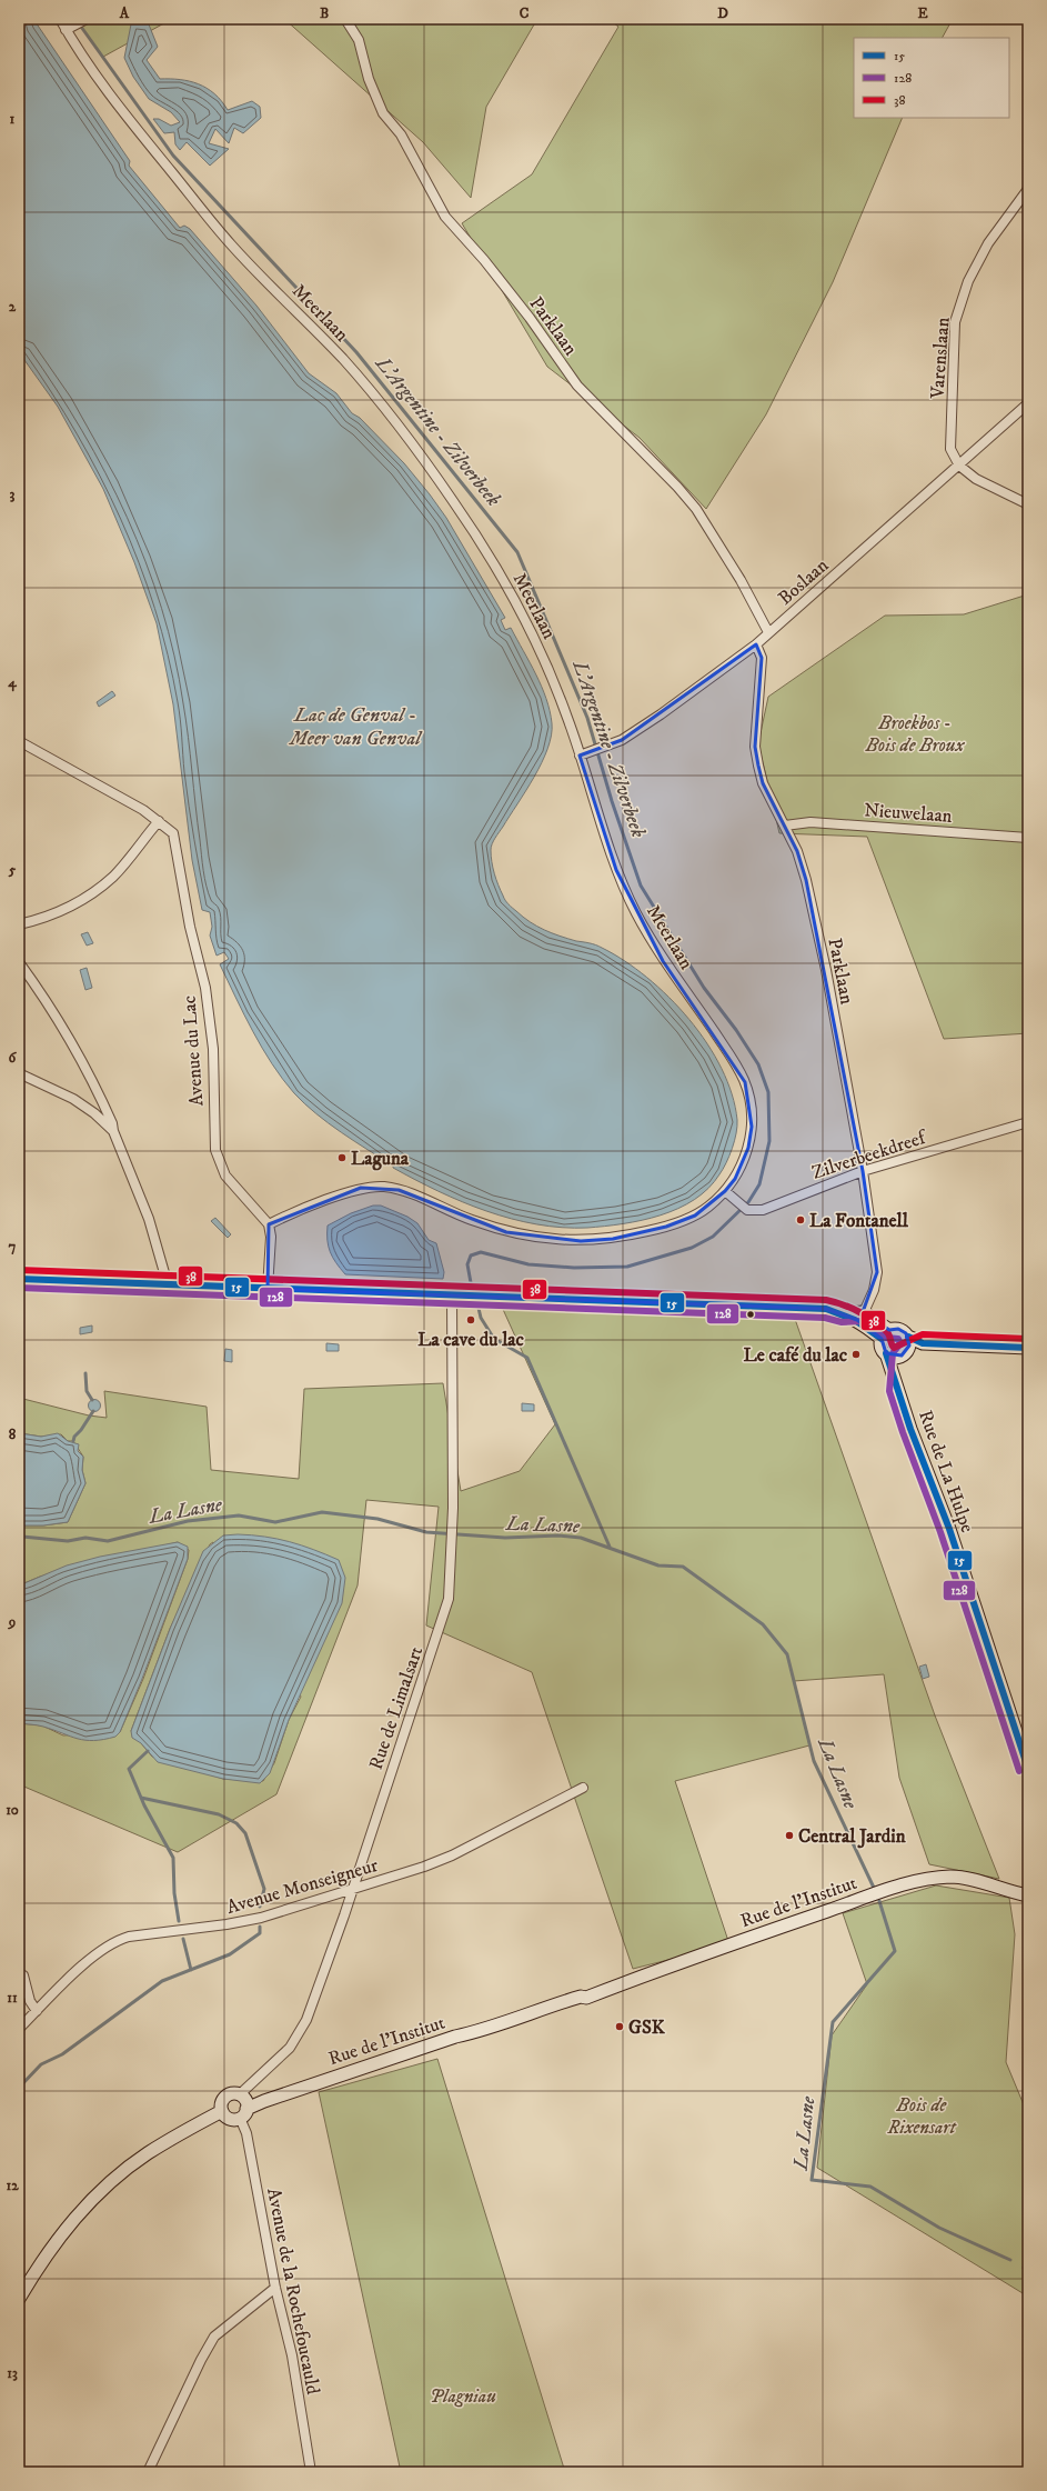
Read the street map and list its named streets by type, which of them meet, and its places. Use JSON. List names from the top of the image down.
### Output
{
  "streets": {
    "street": [
      "Meerlaan",
      "Parklaan",
      "Varenslaan",
      "Boslaan",
      "Nieuwelaan",
      "Avenue du Lac",
      "Zilverbeekdreef",
      "Rue de La Hulpe",
      "Rue de Limalsart",
      "Avenue Monseigneur",
      "Rue de l'Institut",
      "Avenue de la Rochefoucauld"
    ]
  },
  "crossings": [
    ["Meerlaan", "Boslaan"],
    ["Meerlaan", "Avenue du Lac"],
    ["Meerlaan", "Zilverbeekdreef"],
    ["Parklaan", "Boslaan"],
    ["Parklaan", "Nieuwelaan"],
    ["Parklaan", "Zilverbeekdreef"],
    ["Varenslaan", "Boslaan"],
    ["Rue de Limalsart", "Avenue Monseigneur"],
    ["Rue de Limalsart", "Rue de l'Institut"],
    ["Rue de Limalsart", "Avenue de la Rochefoucauld"],
    ["Rue de l'Institut", "Avenue de la Rochefoucauld"]
  ],
  "water": ["L'Argentine - Zilverbeek", "Lac de Genval - Meer van Genval", "La Lasne"],
  "parks": ["Broekbos - Bois de Broux", "Bois de Rixensart", "Plagniau"],
  "places": [
    "Laguna",
    "La Fontanell",
    "La cave du lac",
    "Le café du lac",
    "Central Jardin",
    "GSK"
  ],
  "lines": ["transit line 38", "transit line 15", "transit line 128"],
  "legend": ["15", "128", "38"],
  "grid": {
    "columns": [
      "A",
      "B",
      "C",
      "D",
      "E"
    ],
    "rows": [
      "1",
      "2",
      "3",
      "4",
      "5",
      "6",
      "7",
      "8",
      "9",
      "10",
      "11",
      "12",
      "13"
    ]
  }
}
